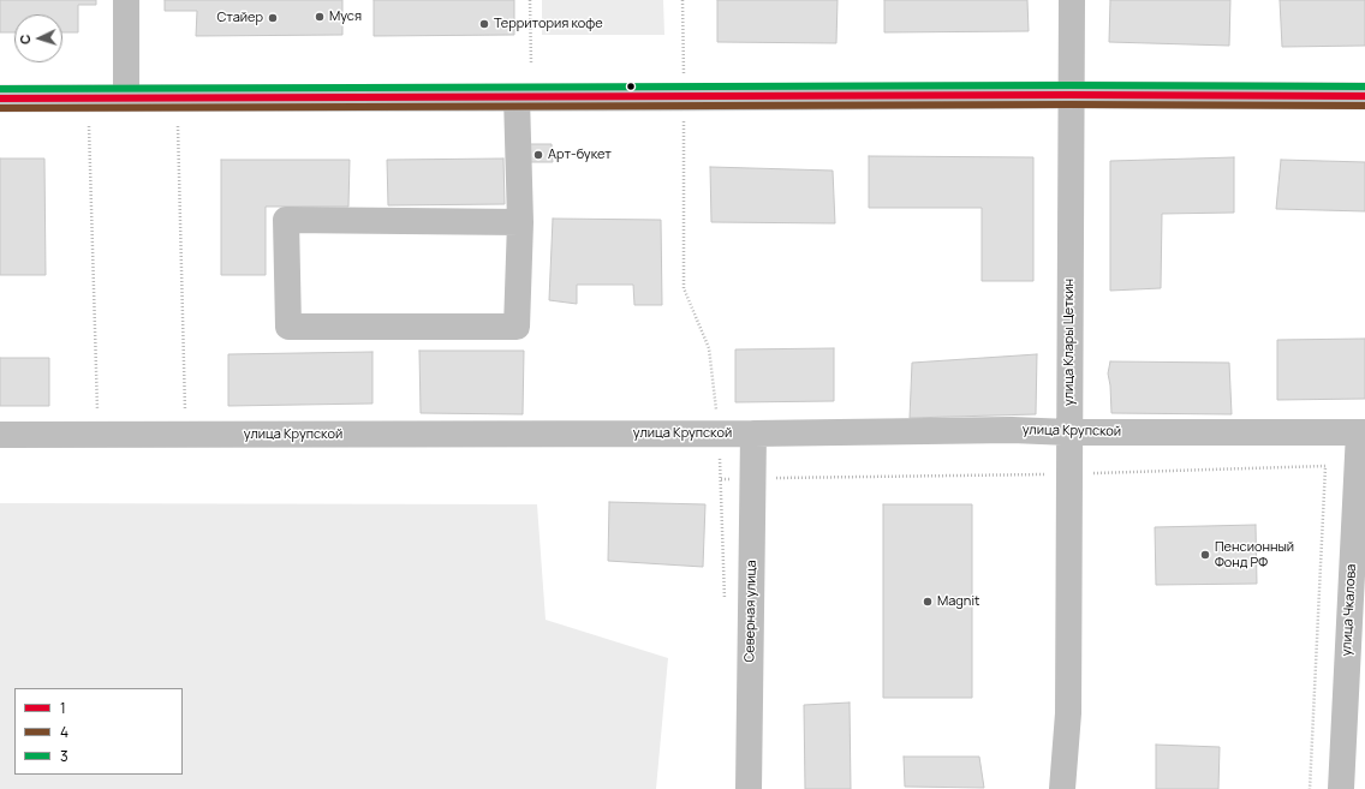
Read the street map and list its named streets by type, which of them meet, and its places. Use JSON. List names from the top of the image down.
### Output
{
  "streets": {
    "street": [
      "улица Клары Цеткин",
      "улица Крупской",
      "улица Чкалова",
      "Северная улица"
    ]
  },
  "crossings": [
    ["улица Клары Цеткин", "улица Крупской"],
    ["улица Крупской", "улица Чкалова"],
    ["улица Крупской", "Северная улица"]
  ],
  "places": [
    "Муся",
    "Стайер",
    "Территория кофе",
    "Арт-букет",
    "Пенсионный Фонд РФ",
    "Magnit"
  ],
  "lines": ["transit line 3", "transit line 1", "transit line 4"],
  "legend": ["1", "4", "3"],
  "north": "left"
}
